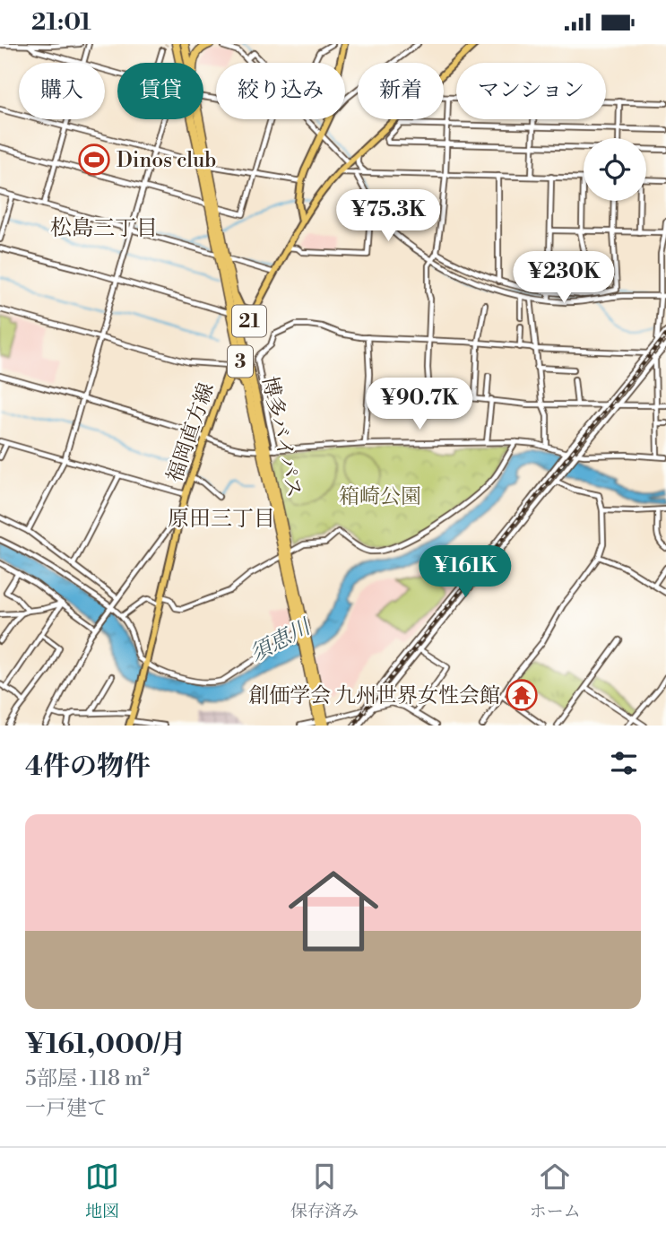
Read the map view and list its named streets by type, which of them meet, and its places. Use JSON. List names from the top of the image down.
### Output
{
  "streets": {
    "highway": ["3", "博多バイパス"],
    "main road": ["21", "福岡直方線"]
  },
  "crossings": [
    ["福岡直方線", "博多バイパス"]
  ],
  "districts": ["松島三丁目", "原田三丁目"],
  "water": ["須恵川"],
  "parks": ["箱崎公園"],
  "places": {
    "sports": ["Dinos club"],
    "temple": ["創価学会 九州世界女性会館"]
  },
  "page": {
    "status": "21:01",
    "chip": [
      "購入",
      "賃貸",
      "絞り込み",
      "新着",
      "マンション"
    ],
    "price": [
      "¥75.3K",
      "¥230K",
      "¥90.7K",
      "¥161K"
    ],
    "heading": "4件の物件",
    "list": [
      {
        "name": "¥161,000/月",
        "note": "5部屋 · 118 m² · 一戸建て"
      }
    ],
    "tabs": ["地図", "保存済み", "ホーム"]
  }
}
